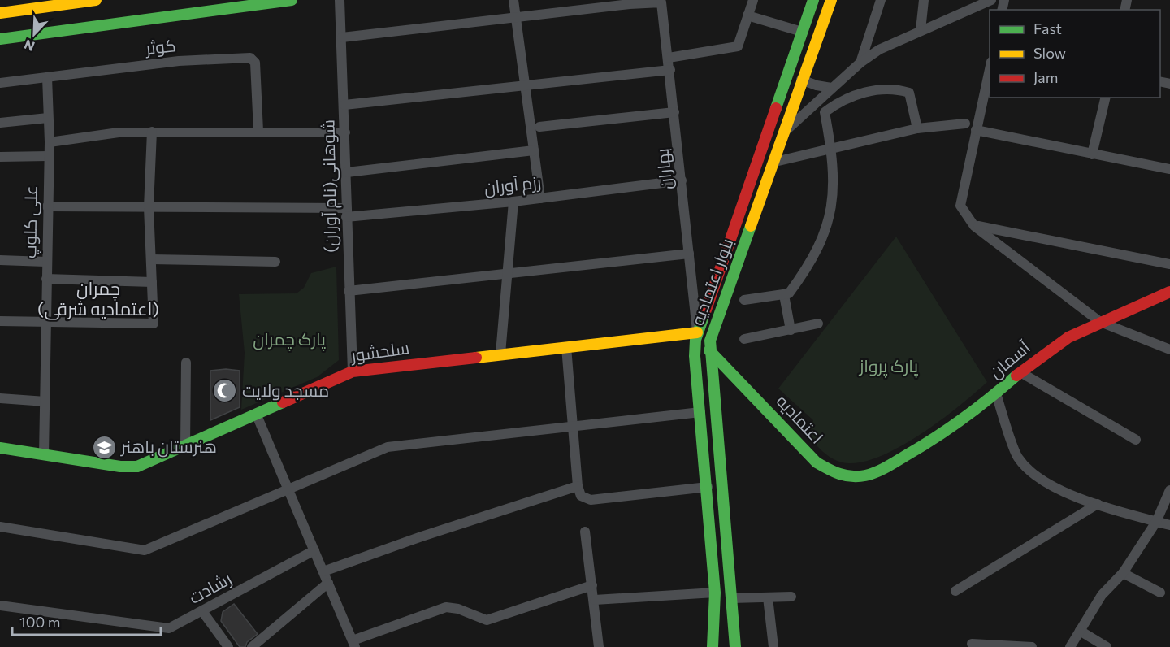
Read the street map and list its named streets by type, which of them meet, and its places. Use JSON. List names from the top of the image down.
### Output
{
  "streets": {
    "street": [
      "کوثر",
      "بهاران",
      "رزم آوران",
      "شوهانی(نام آوران)",
      "علی کلوپ",
      "بلوار اعتمادیه",
      "سلحشور",
      "آسمان",
      "اعتمادیه",
      "رشادت"
    ]
  },
  "crossings": [
    ["کوثر", "علی کلوپ"],
    ["بهاران", "رزم آوران"],
    ["بهاران", "بلوار اعتمادیه"],
    ["بهاران", "سلحشور"],
    ["رزم آوران", "شوهانی(نام آوران)"],
    ["رزم آوران", "علی کلوپ"],
    ["شوهانی(نام آوران)", "سلحشور"],
    ["علی کلوپ", "سلحشور"],
    ["بلوار اعتمادیه", "سلحشور"],
    ["بلوار اعتمادیه", "اعتمادیه"],
    ["آسمان", "اعتمادیه"]
  ],
  "districts": ["چمران (اعتمادیه شرقی)"],
  "parks": ["پارک چمران", "پارک پرواز"],
  "places": {
    "mosque": ["مسجد ولایت"],
    "school or university": ["هنرستان باهنر"]
  },
  "legend": ["Fast", "Slow", "Jam"],
  "scale_bar": "100 m",
  "north": "bottom left"
}
